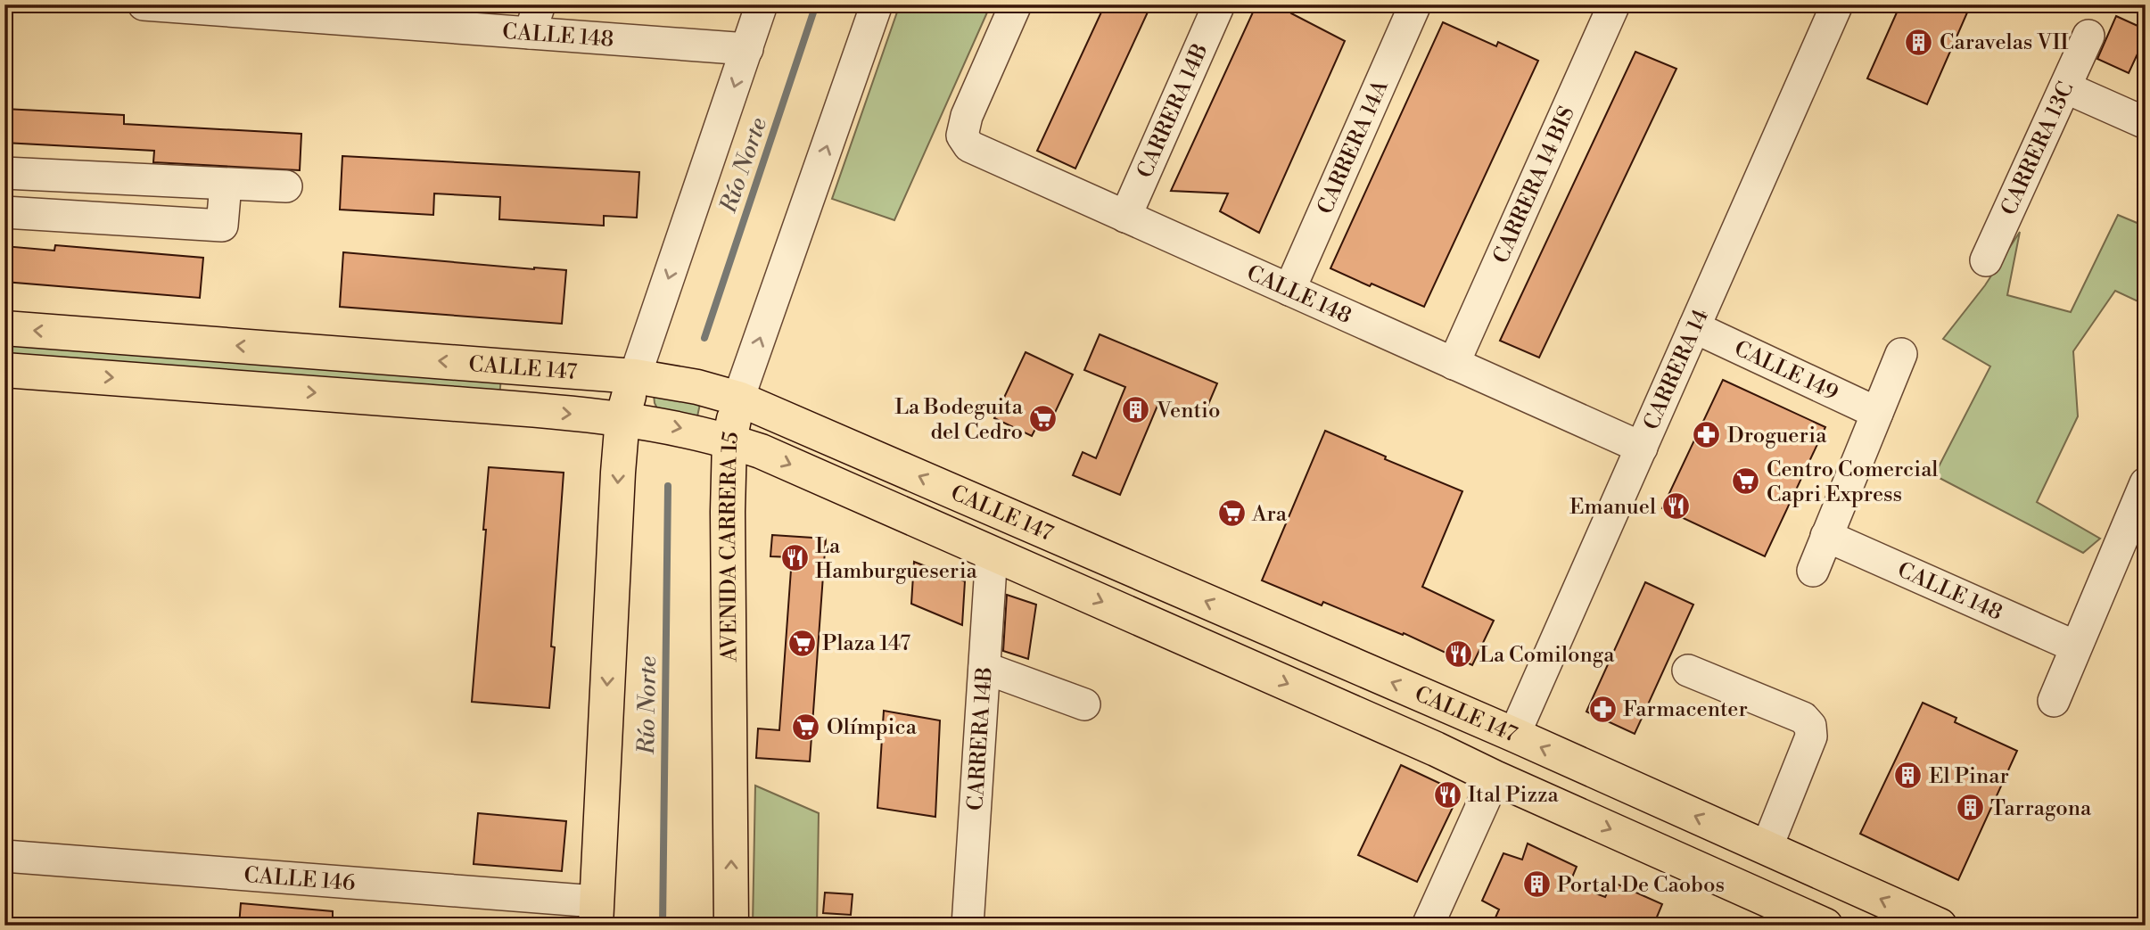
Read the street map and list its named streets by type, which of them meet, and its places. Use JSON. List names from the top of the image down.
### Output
{
  "streets": {
    "main road": ["CALLE 147", "AVENIDA CARRERA 15"],
    "street": [
      "CALLE 148",
      "CARRERA 14B",
      "CARRERA 14A",
      "CARRERA 13C",
      "CARRERA 14 BIS",
      "CARRERA 14",
      "CALLE 149",
      "CALLE 146"
    ]
  },
  "crossings": [
    ["CALLE 148", "CARRERA 14B"],
    ["CALLE 148", "CARRERA 14A"],
    ["CALLE 148", "CARRERA 14 BIS"],
    ["CALLE 148", "CARRERA 14"],
    ["CARRERA 14B", "CALLE 147"],
    ["CALLE 147", "CARRERA 14"],
    ["CALLE 147", "AVENIDA CARRERA 15"],
    ["CARRERA 14", "CALLE 149"]
  ],
  "water": ["Río Norte"],
  "places": {
    "building": [
      "Caravelas VII",
      "Ventio",
      "El Pinar",
      "Tarragona",
      "Portal De Caobos"
    ],
    "supermarket": [
      "La Bodeguita del Cedro",
      "Centro Comercial Capri Express",
      "Ara",
      "Plaza 147",
      "Olímpica"
    ],
    "pharmacy": ["Drogueria", "Farmacenter"],
    "restaurant": [
      "Emanuel",
      "La Hamburgueseria",
      "La Comilonga",
      "Ital Pizza"
    ]
  }
}
